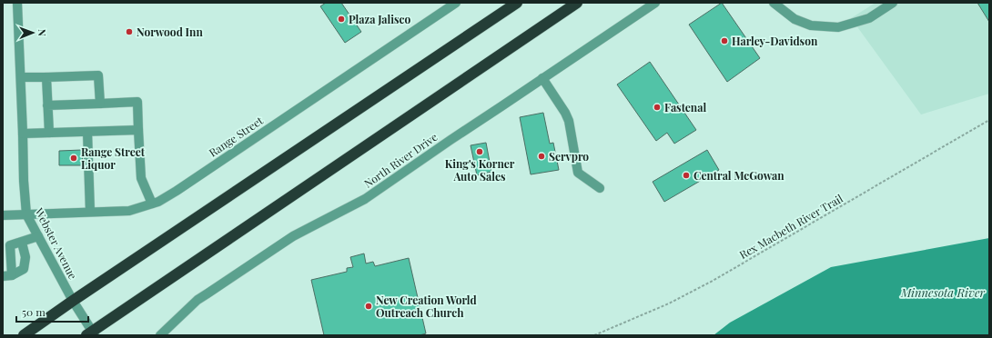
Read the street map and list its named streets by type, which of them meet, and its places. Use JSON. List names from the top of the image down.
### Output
{
  "streets": {
    "street": ["Range Street", "North River Drive", "Webster Avenue"],
    "path": ["Rex Macbeth River Trail"]
  },
  "crossings": [
    ["Range Street", "Webster Avenue"]
  ],
  "water": ["Minnesota River"],
  "places": [
    "Plaza Jalisco",
    "Norwood Inn",
    "Harley-Davidson",
    "Fastenal",
    "King's Korner Auto Sales",
    "Servpro",
    "Range Street Liquor",
    "Central McGowan",
    "New Creation World Outreach Church"
  ],
  "scale_bar": "50 m",
  "north": "right"
}
